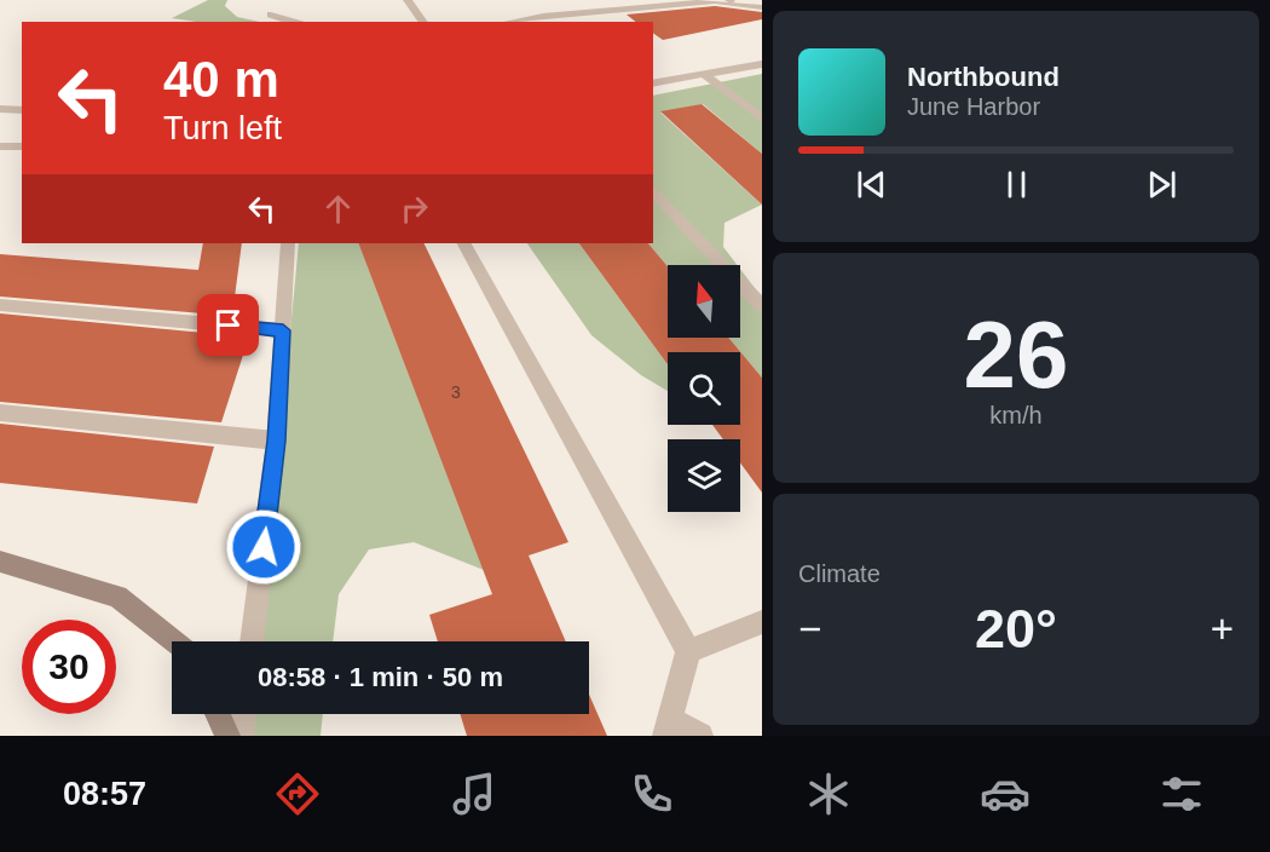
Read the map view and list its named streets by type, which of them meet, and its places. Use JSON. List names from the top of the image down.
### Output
{
  "house_numbers": ["3"],
  "north": "top",
  "page": {
    "turn": ["40 m", "Turn left"],
    "song": ["Northbound", "June Harbor"],
    "tile": [
      ["26", "km/h"],
      "Climate"
    ],
    "heat": ["−", "20°", "+"],
    "limit": "30",
    "trip": "08:58 · 1 min · 50 m",
    "tabs": "08:57"
  }
}
